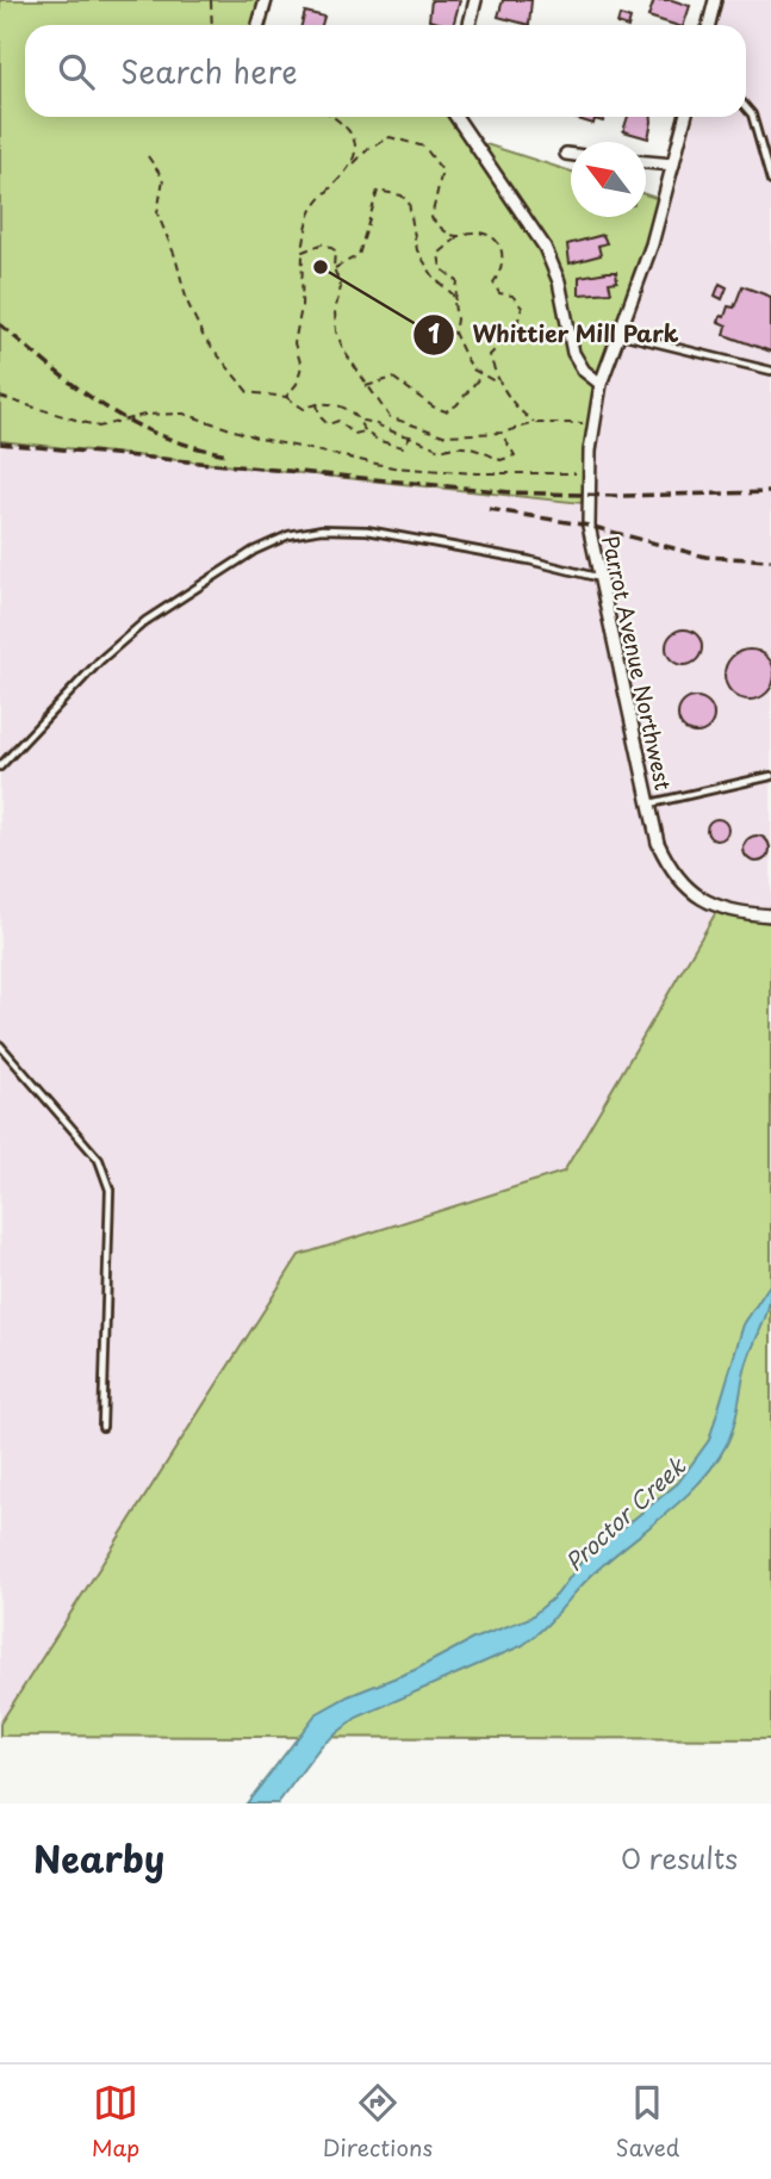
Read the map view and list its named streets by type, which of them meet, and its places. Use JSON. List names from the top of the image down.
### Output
{
  "streets": {
    "street": ["Parrot Avenue Northwest"]
  },
  "water": ["Proctor Creek"],
  "places": ["Whittier Mill Park"],
  "north": "top left",
  "page": {
    "search": "Search here",
    "heading": ["Nearby", "0 results"],
    "nav": ["Map", "Directions", "Saved"]
  }
}
